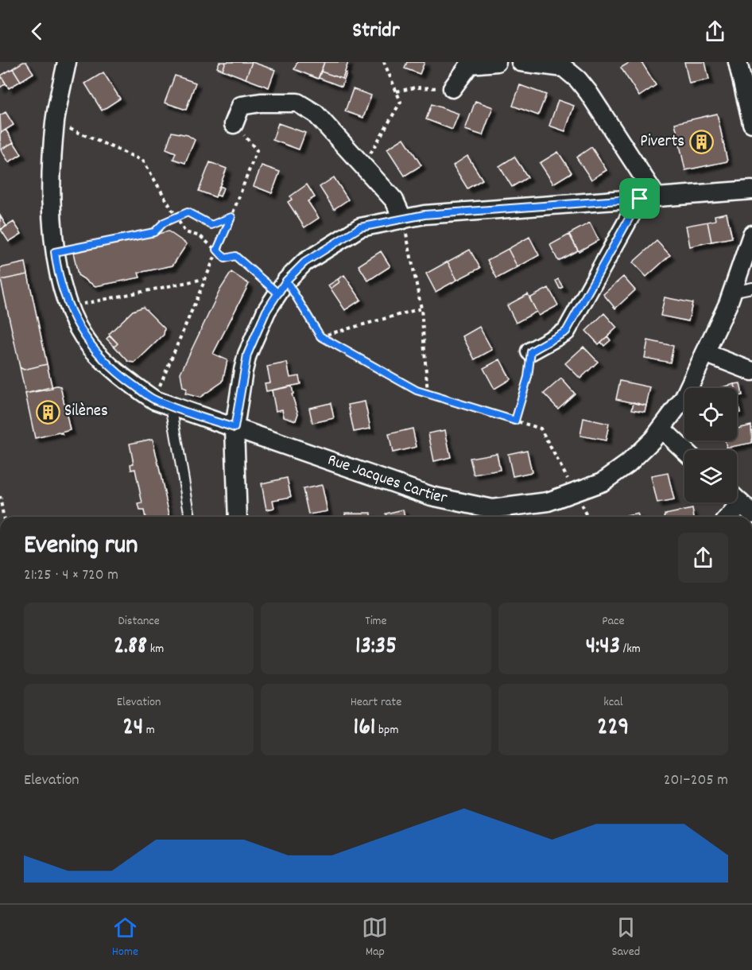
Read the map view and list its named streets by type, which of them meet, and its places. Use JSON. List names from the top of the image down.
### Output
{
  "streets": {
    "street": ["Rue Jacques Cartier"]
  },
  "places": {
    "building": ["Piverts", "Silènes"]
  },
  "page": {
    "header": "Stridr",
    "heading": ["Evening run", "21:25 · 4 × 720 m"],
    "stats": [
      ["Distance", "2.88 km"],
      ["Time", "13:35"],
      ["Pace", "4:43 /km"],
      ["Elevation", "24 m"],
      ["Heart rate", "161 bpm"],
      ["kcal", "229"]
    ],
    "chart": ["Elevation", "201–205 m"],
    "tabs": ["Home", "Map", "Saved"]
  }
}
